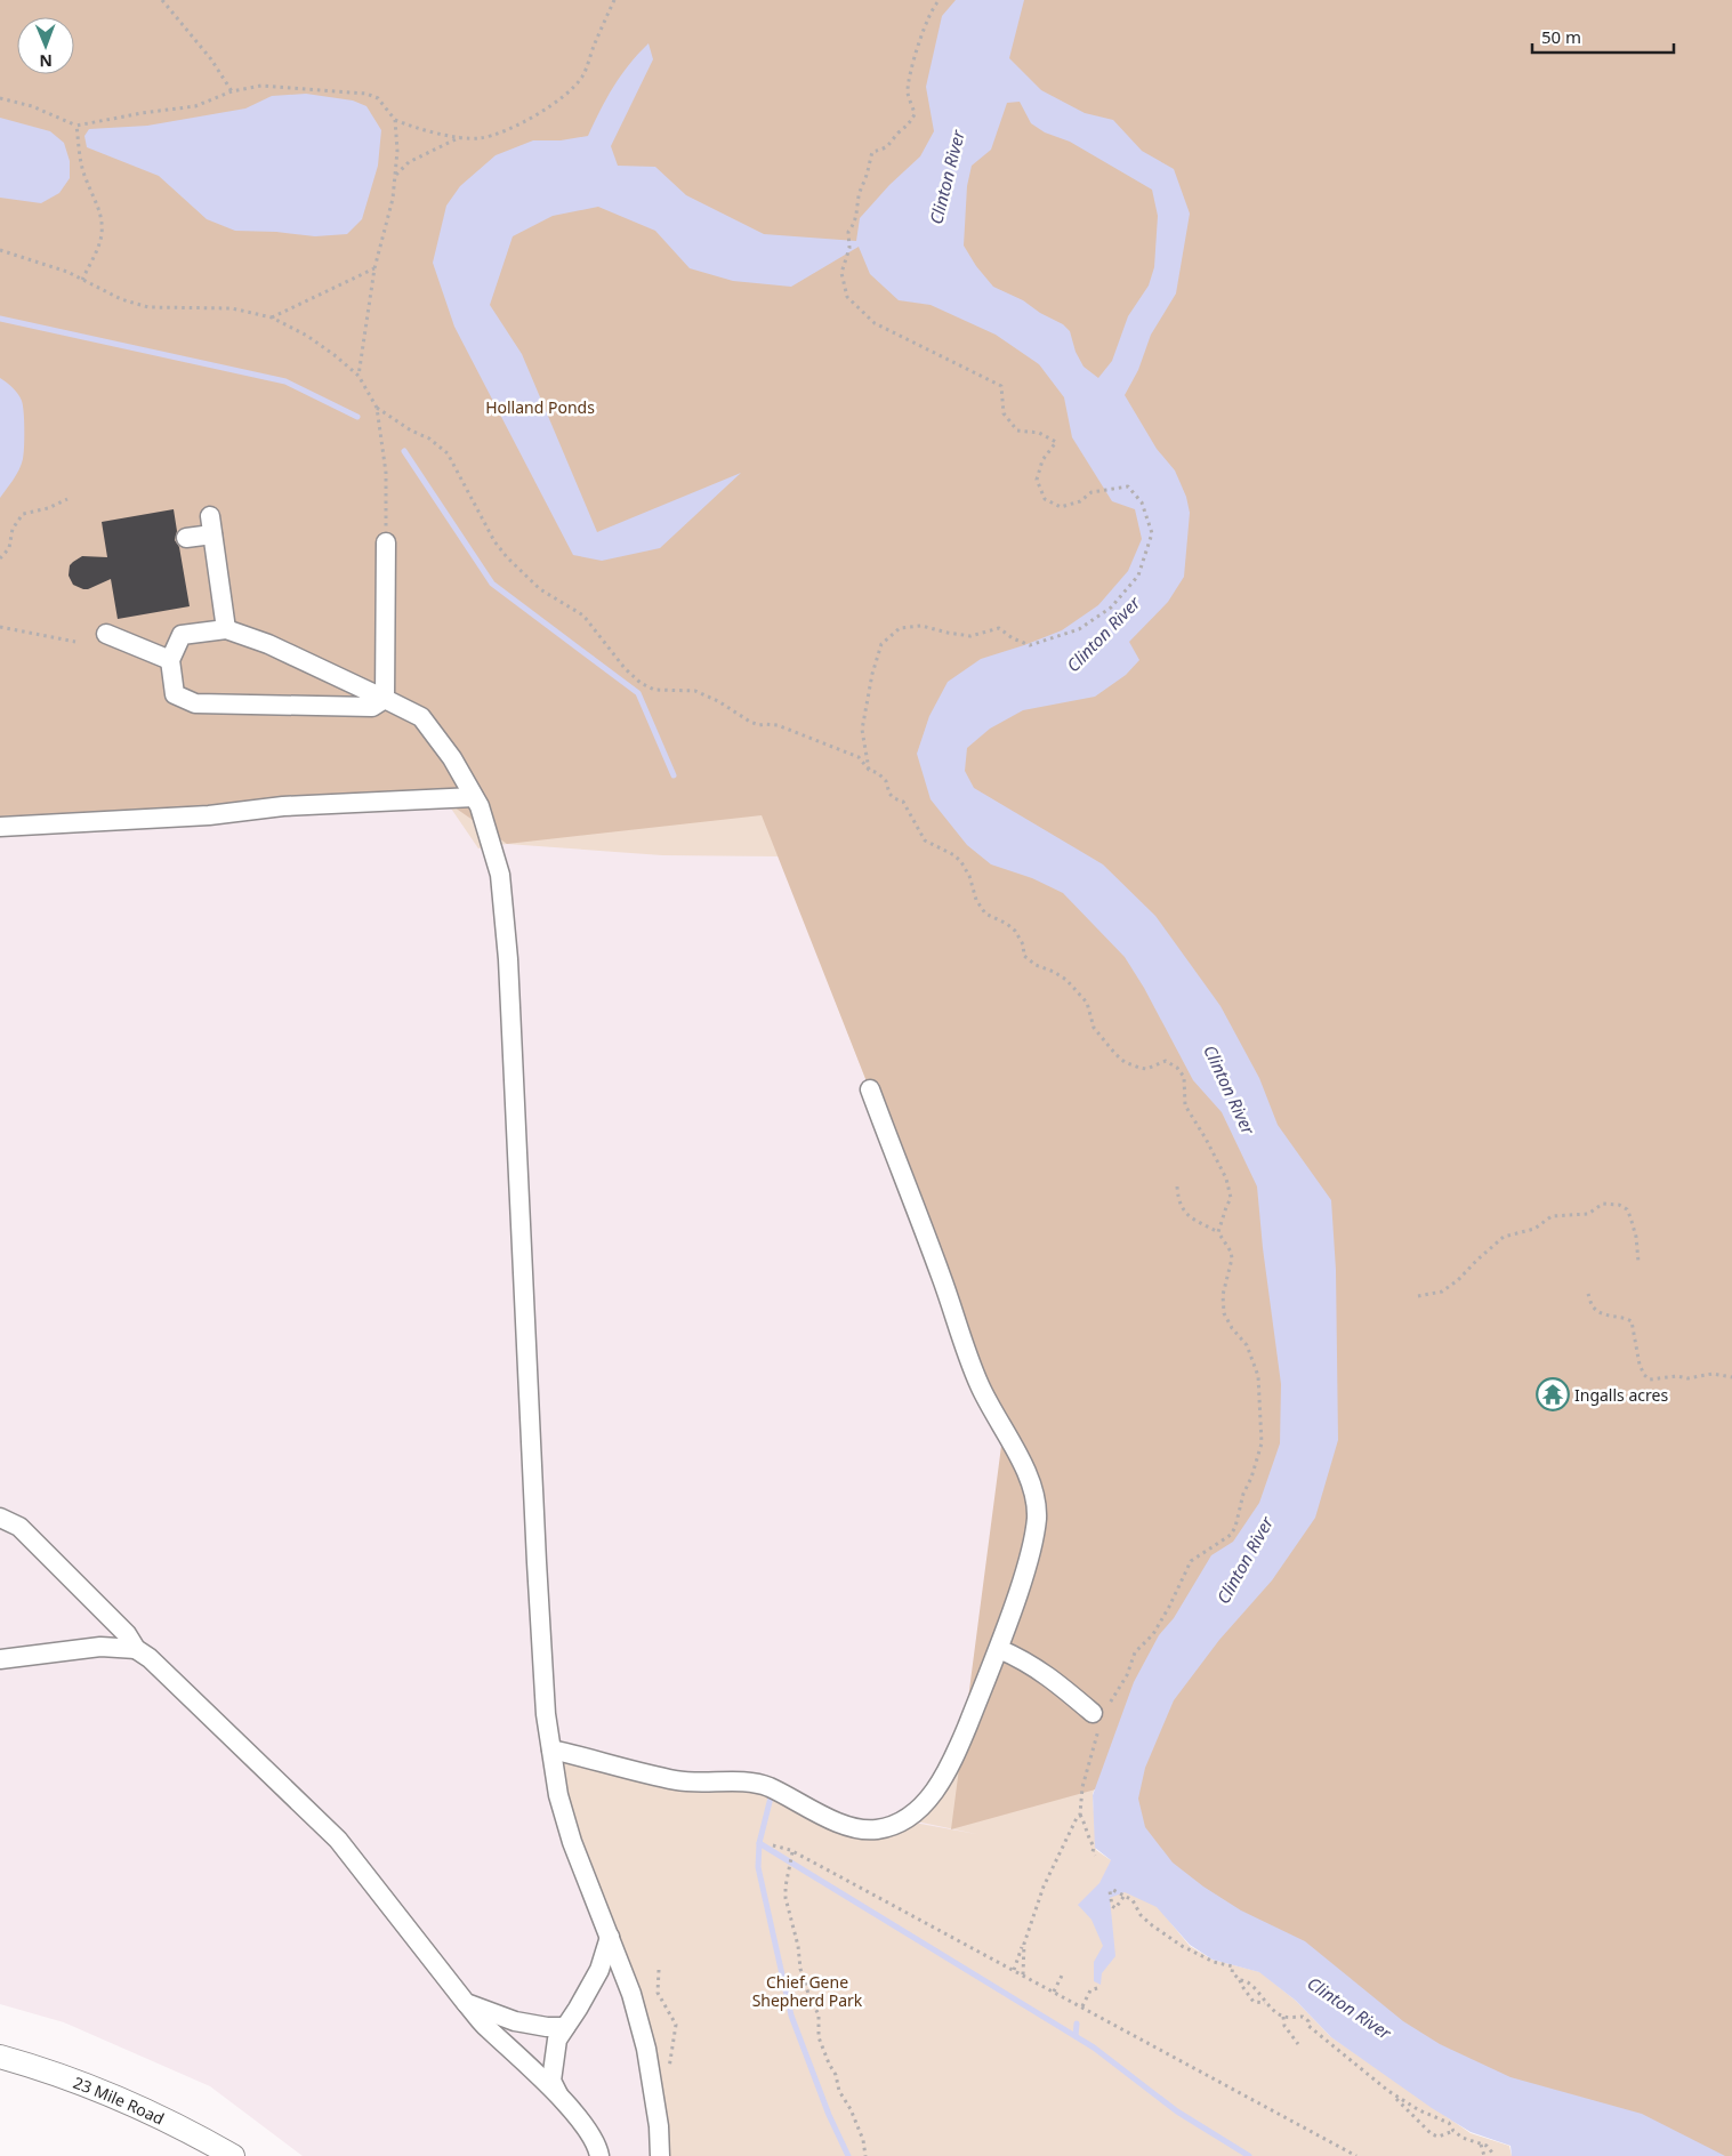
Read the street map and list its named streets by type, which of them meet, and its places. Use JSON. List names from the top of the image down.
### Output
{
  "streets": {
    "main road": ["23 Mile Road"]
  },
  "water": ["Clinton River"],
  "parks": ["Holland Ponds", "Chief Gene Shepherd Park"],
  "places": {
    "temple": ["Ingalls acres"]
  },
  "scale_bar": "50 m",
  "north": "bottom"
}
